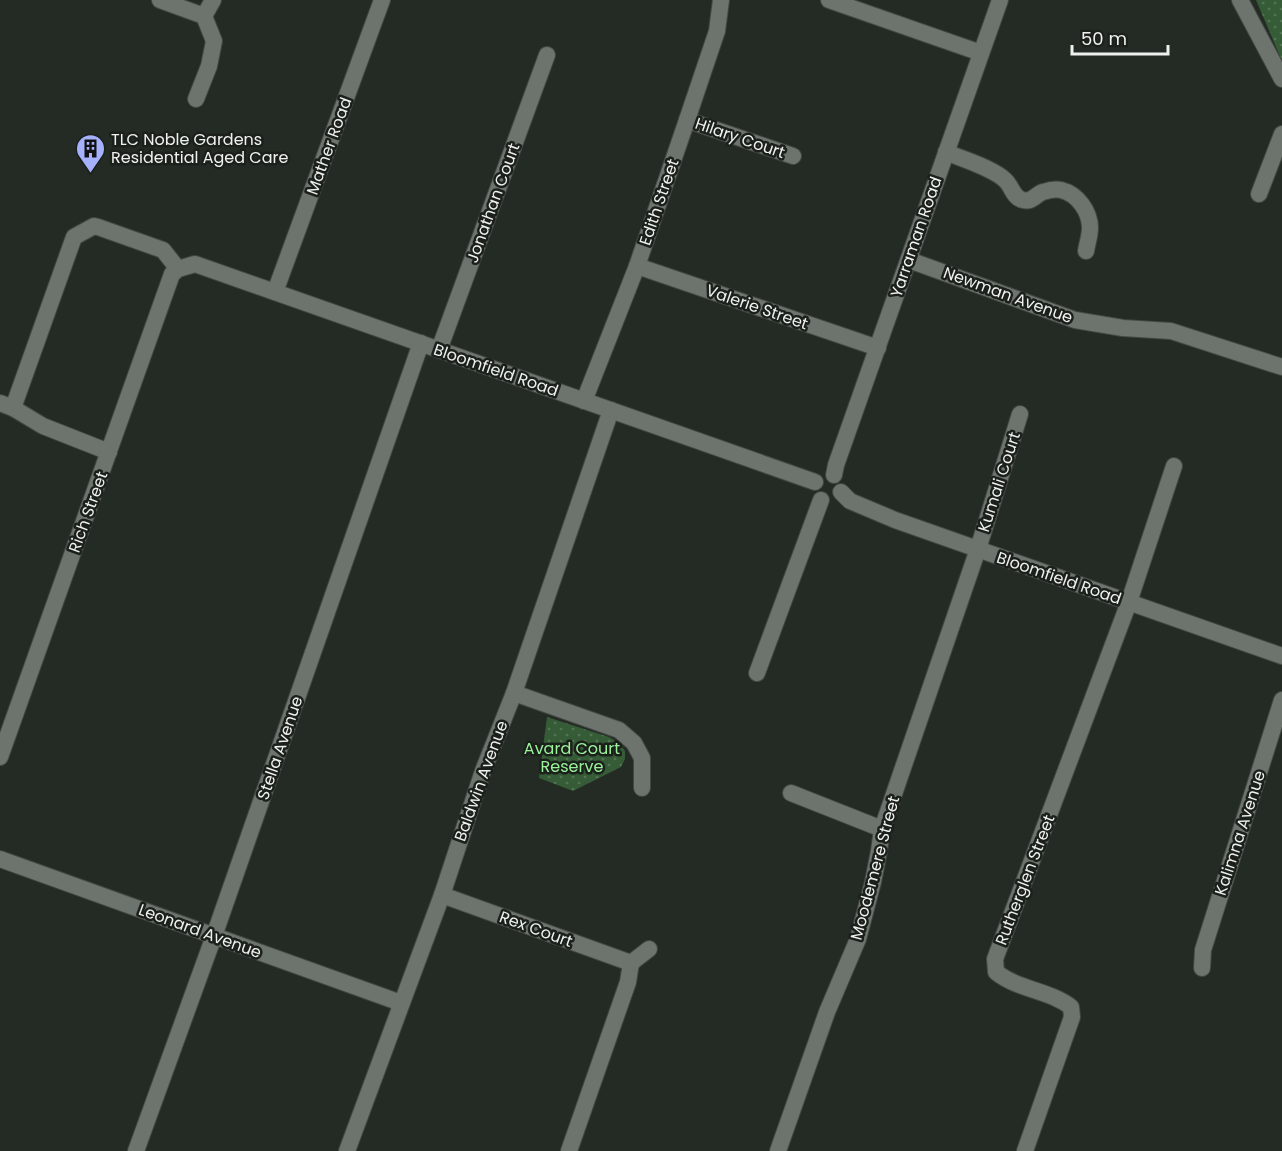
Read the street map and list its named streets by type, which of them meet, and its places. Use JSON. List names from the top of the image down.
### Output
{
  "streets": {
    "street": [
      "Hilary Court",
      "Mather Road",
      "Edith Street",
      "Jonathan Court",
      "Yarraman Road",
      "Newman Avenue",
      "Valerie Street",
      "Bloomfield Road",
      "Kumali Court",
      "Rich Street",
      "Stella Avenue",
      "Baldwin Avenue",
      "Kalimna Avenue",
      "Moodemere Street",
      "Rutherglen Street",
      "Rex Court",
      "Leonard Avenue"
    ]
  },
  "crossings": [
    ["Hilary Court", "Edith Street"],
    ["Mather Road", "Bloomfield Road"],
    ["Edith Street", "Valerie Street"],
    ["Edith Street", "Bloomfield Road"],
    ["Jonathan Court", "Bloomfield Road"],
    ["Yarraman Road", "Newman Avenue"],
    ["Yarraman Road", "Valerie Street"],
    ["Yarraman Road", "Bloomfield Road"],
    ["Bloomfield Road", "Kumali Court"],
    ["Bloomfield Road", "Rich Street"],
    ["Bloomfield Road", "Stella Avenue"],
    ["Bloomfield Road", "Baldwin Avenue"],
    ["Bloomfield Road", "Moodemere Street"],
    ["Bloomfield Road", "Rutherglen Street"],
    ["Kumali Court", "Moodemere Street"],
    ["Stella Avenue", "Leonard Avenue"],
    ["Baldwin Avenue", "Rex Court"],
    ["Baldwin Avenue", "Leonard Avenue"]
  ],
  "parks": ["Avard Court Reserve"],
  "places": {
    "building": ["TLC Noble Gardens Residential Aged Care"]
  },
  "scale_bar": "50 m"
}
